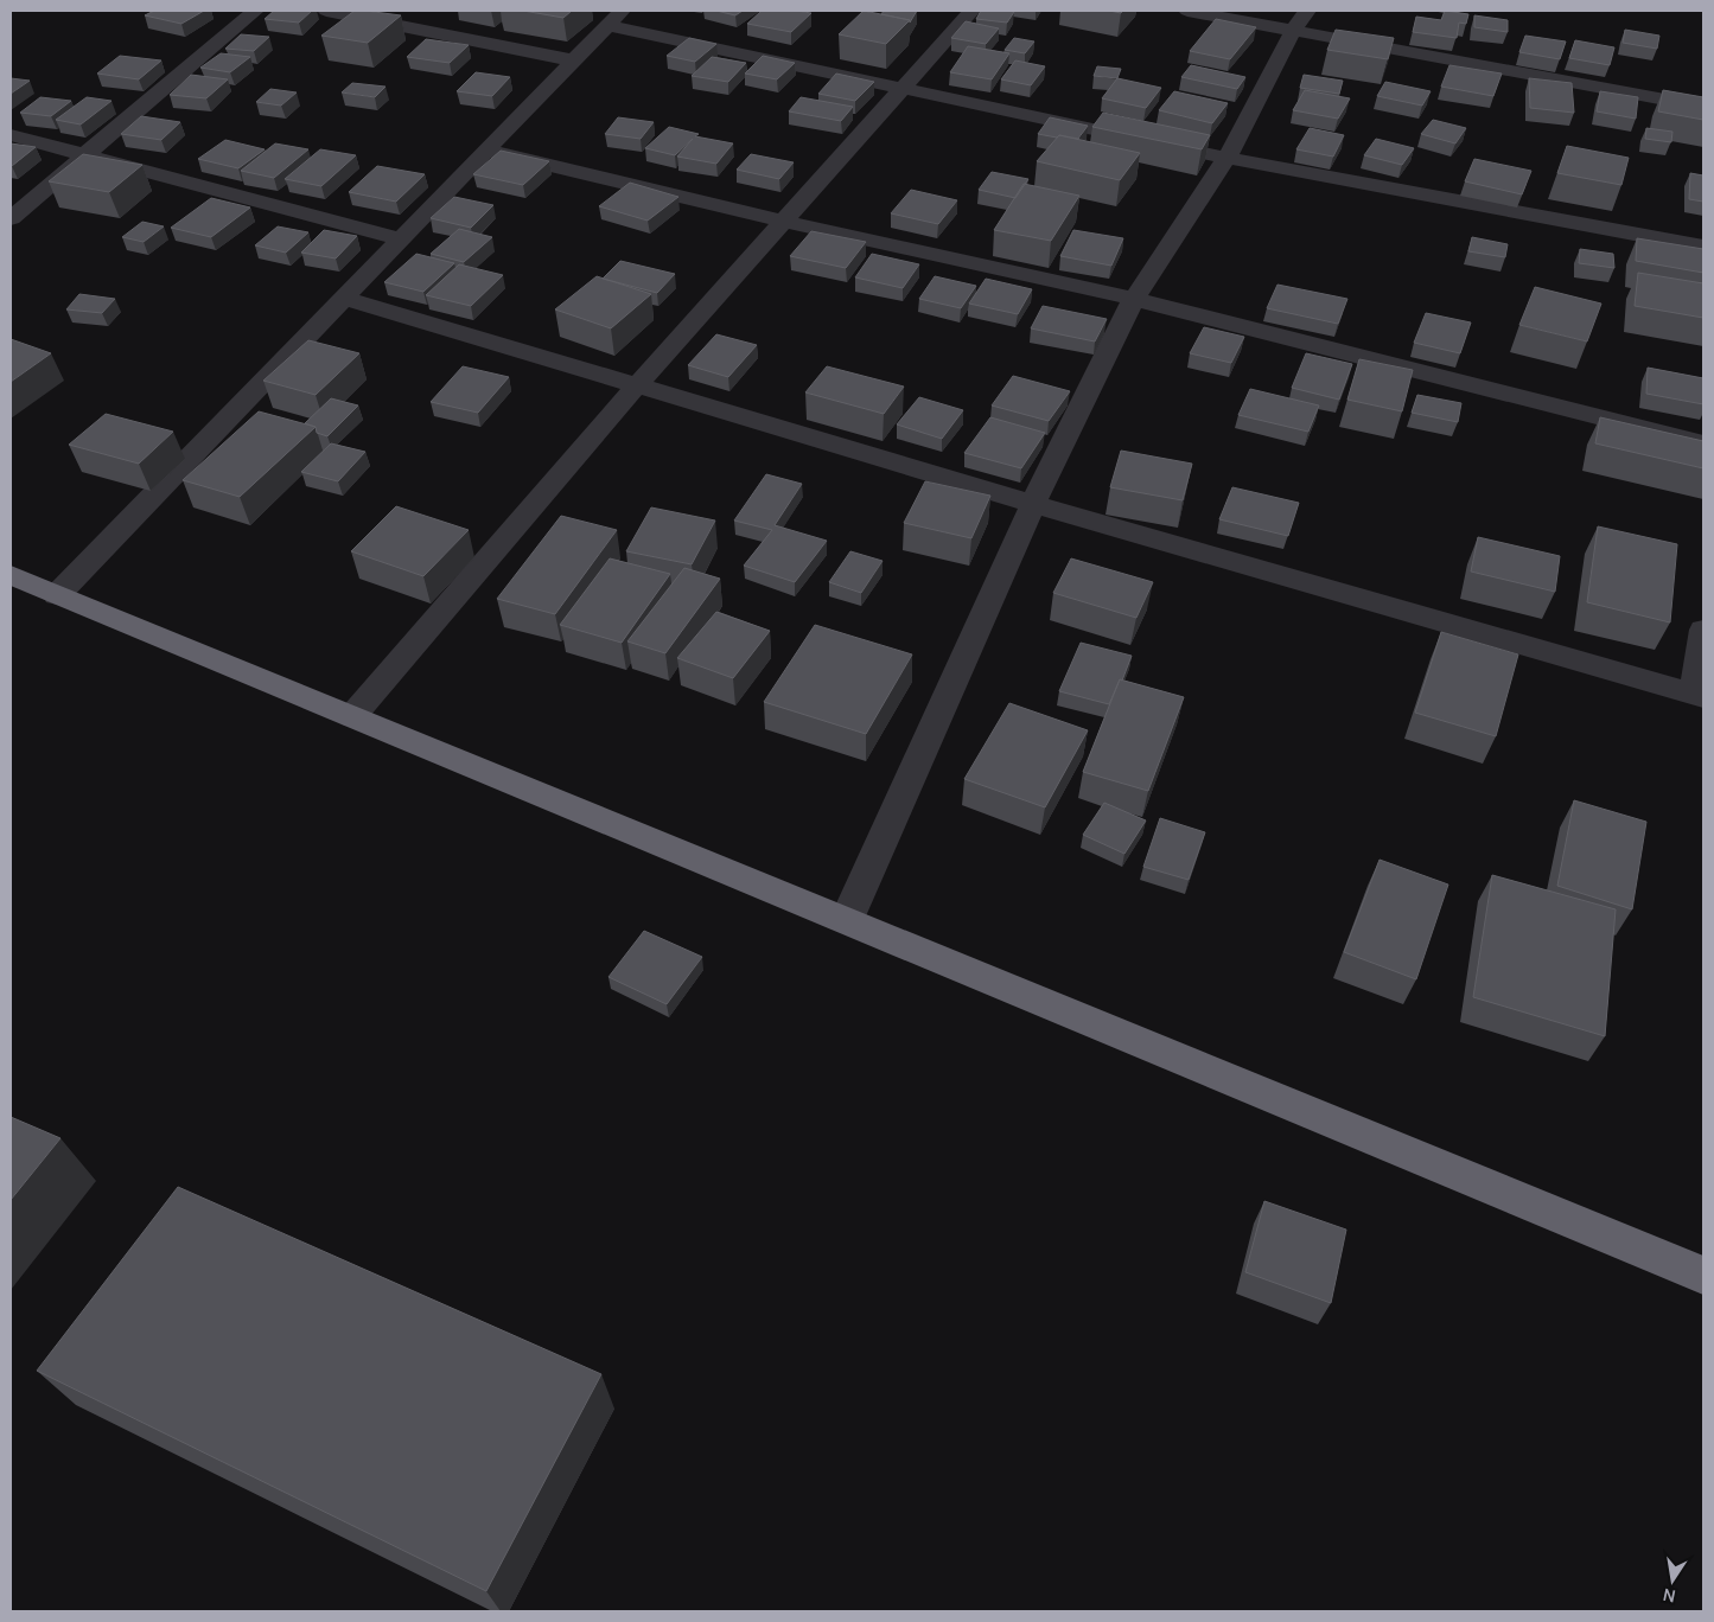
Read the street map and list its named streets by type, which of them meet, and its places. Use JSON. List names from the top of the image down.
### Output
{
  "north": "bottom"
}
